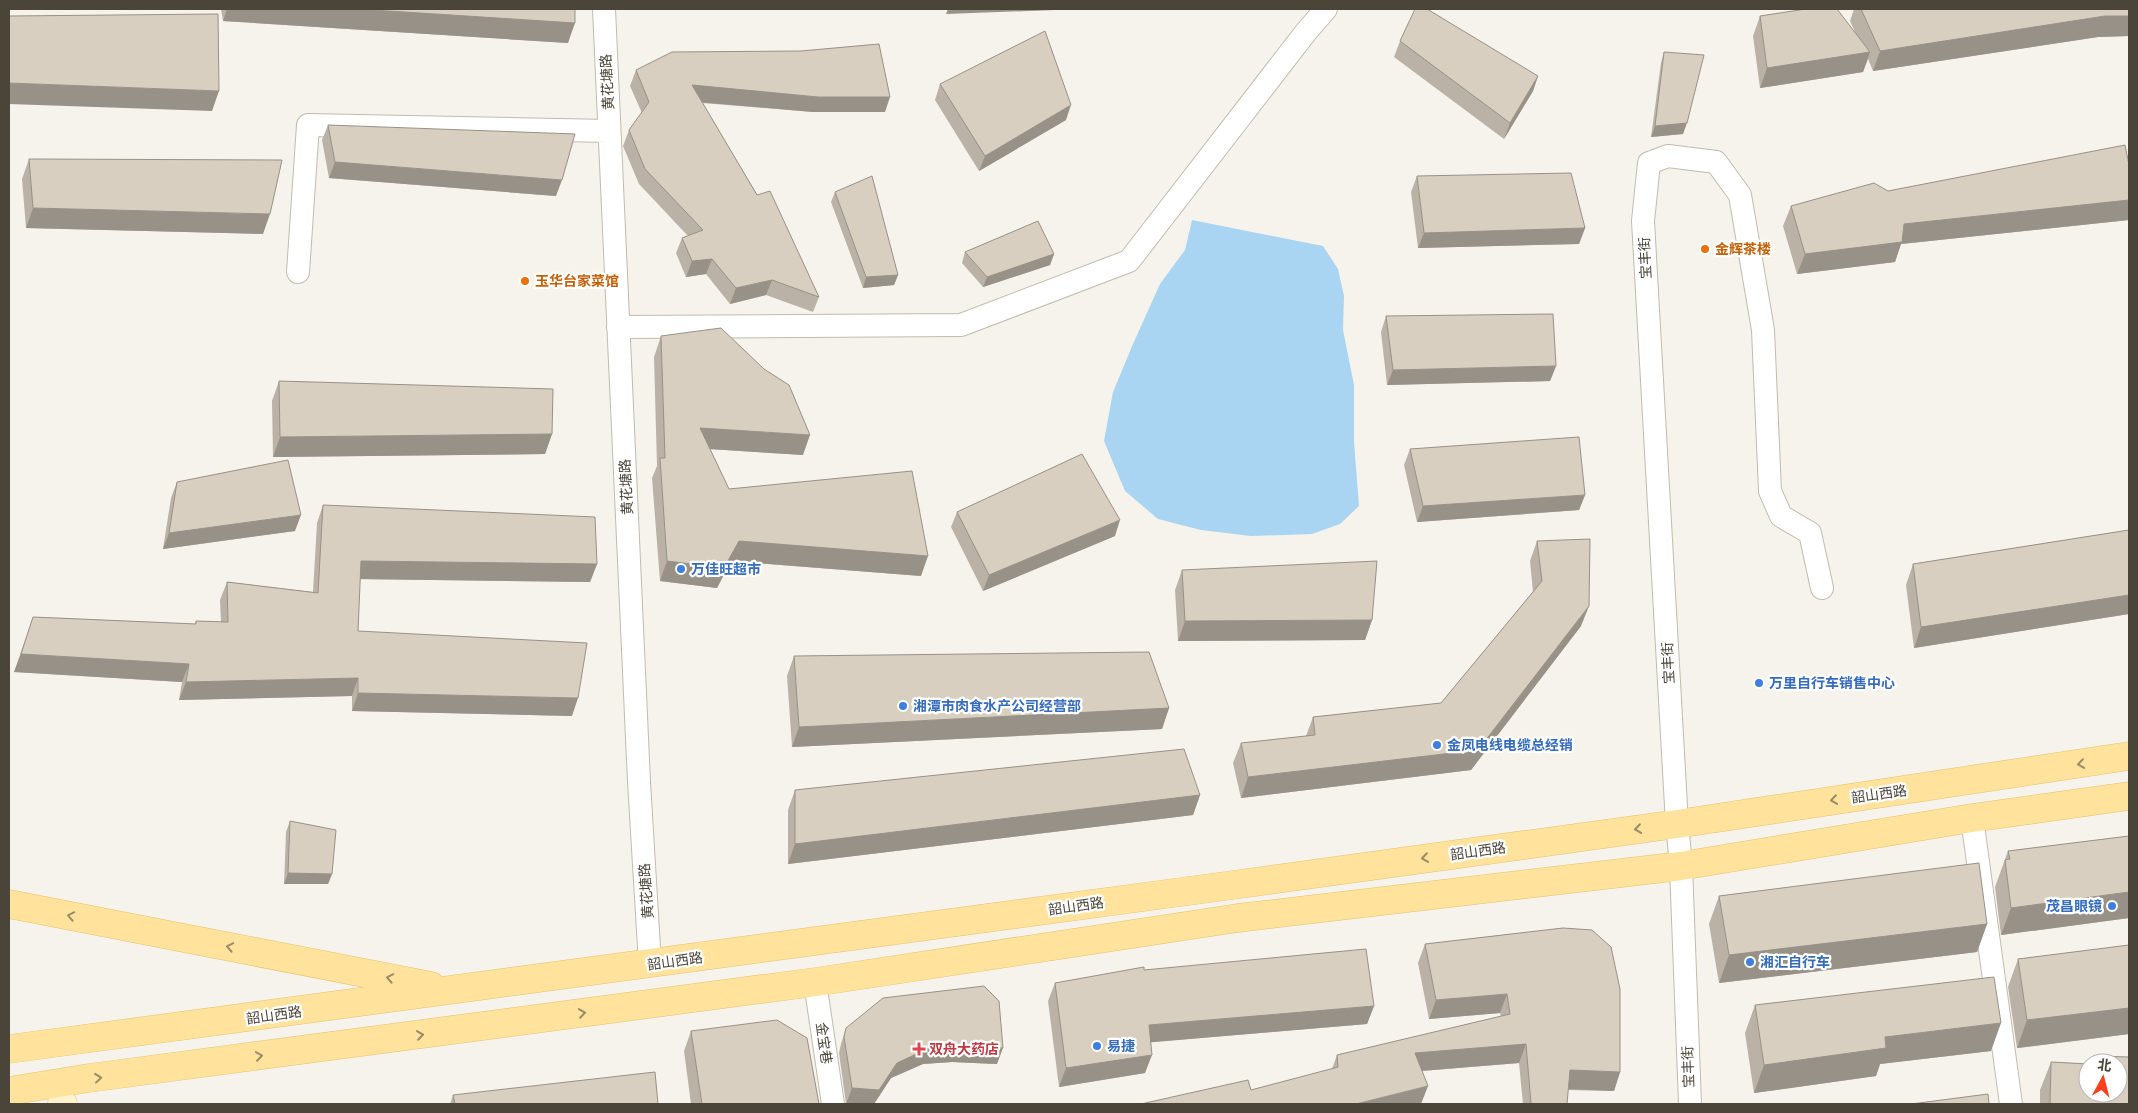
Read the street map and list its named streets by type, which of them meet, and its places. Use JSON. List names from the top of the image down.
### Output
{
  "streets": {
    "main road": ["韶山西路"],
    "street": ["黄花塘路", "宝丰街", "金宝巷"]
  },
  "crossings": [
    ["黄花塘路", "韶山西路"],
    ["宝丰街", "韶山西路"]
  ],
  "places": {
    "other": [
      "金辉茶楼",
      "玉华台家菜馆",
      "万佳旺超市",
      "万里自行车销售中心",
      "湘潭市肉食水产公司经营部",
      "金凤电线电缆总经销",
      "茂昌眼镜",
      "湘汇自行车",
      "易捷"
    ],
    "health": ["双舟大药店"]
  },
  "north": "top"
}
